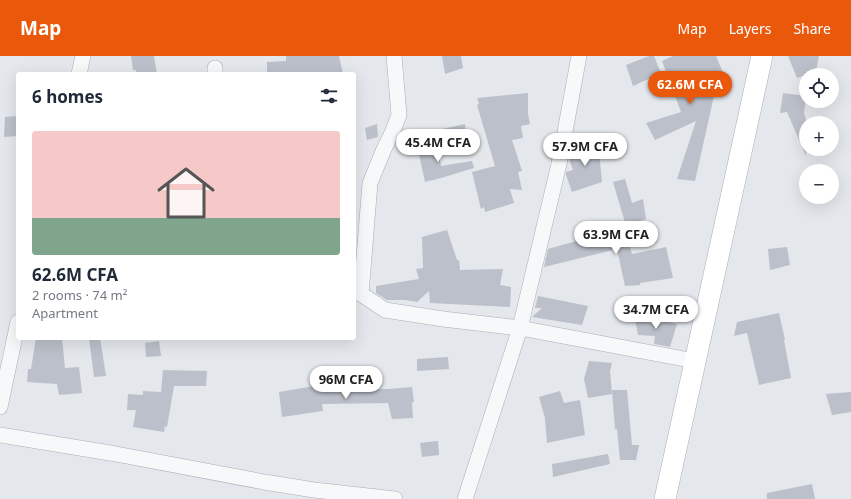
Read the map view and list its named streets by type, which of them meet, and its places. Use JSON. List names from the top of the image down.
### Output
{
  "page": {
    "header": "Map",
    "nav": ["Map", "Layers", "Share"],
    "map_buttons": ["+", "−"],
    "price": [
      "62.6M CFA",
      "45.4M CFA",
      "57.9M CFA",
      "63.9M CFA",
      "34.7M CFA",
      "96M CFA"
    ],
    "heading": "6 homes",
    "list": [
      {
        "name": "62.6M CFA",
        "note": "2 rooms · 74 m² · Apartment"
      }
    ]
  }
}
